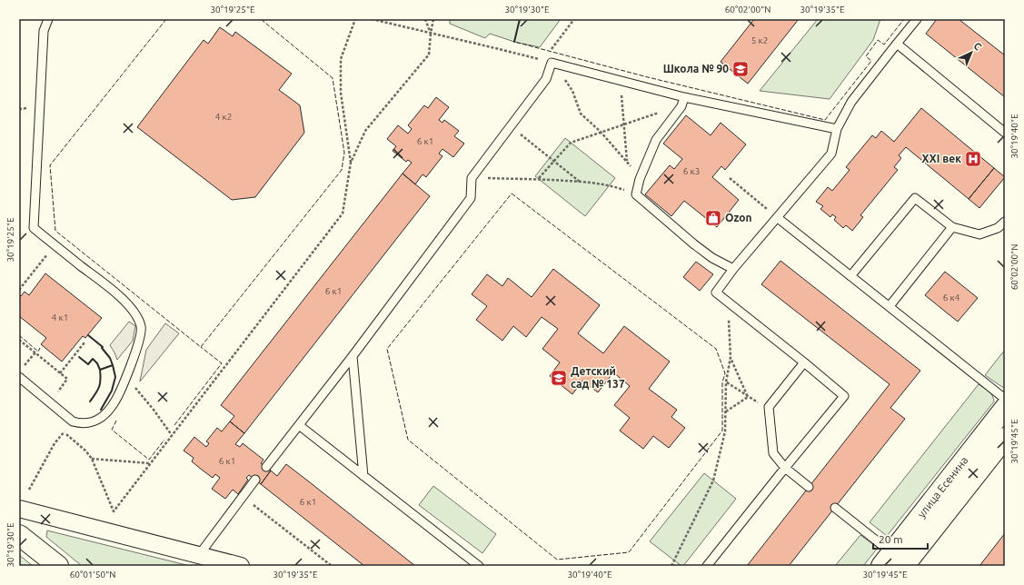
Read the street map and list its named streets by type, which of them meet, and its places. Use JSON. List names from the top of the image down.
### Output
{
  "streets": {
    "street": ["улица Есенина"]
  },
  "places": {
    "school or university": ["Школа № 90", "Детский сад № 137"],
    "hospital": ["XXI век"],
    "shop": ["Ozon"]
  },
  "house_numbers": [
    "5 к2",
    "4 к2",
    "6 к1",
    "6 к3",
    "6 к1",
    "6 к4",
    "4 к1",
    "6 к1",
    "6 к1"
  ],
  "scale_bar": "20 m",
  "north": "top right",
  "coordinates": [
    "30°19'25\"E",
    "30°19'30\"E",
    "60°02'00\"N",
    "30°19'35\"E",
    "30°19'40\"E",
    "30°19'45\"E",
    "60°01'50\"N"
  ]
}
